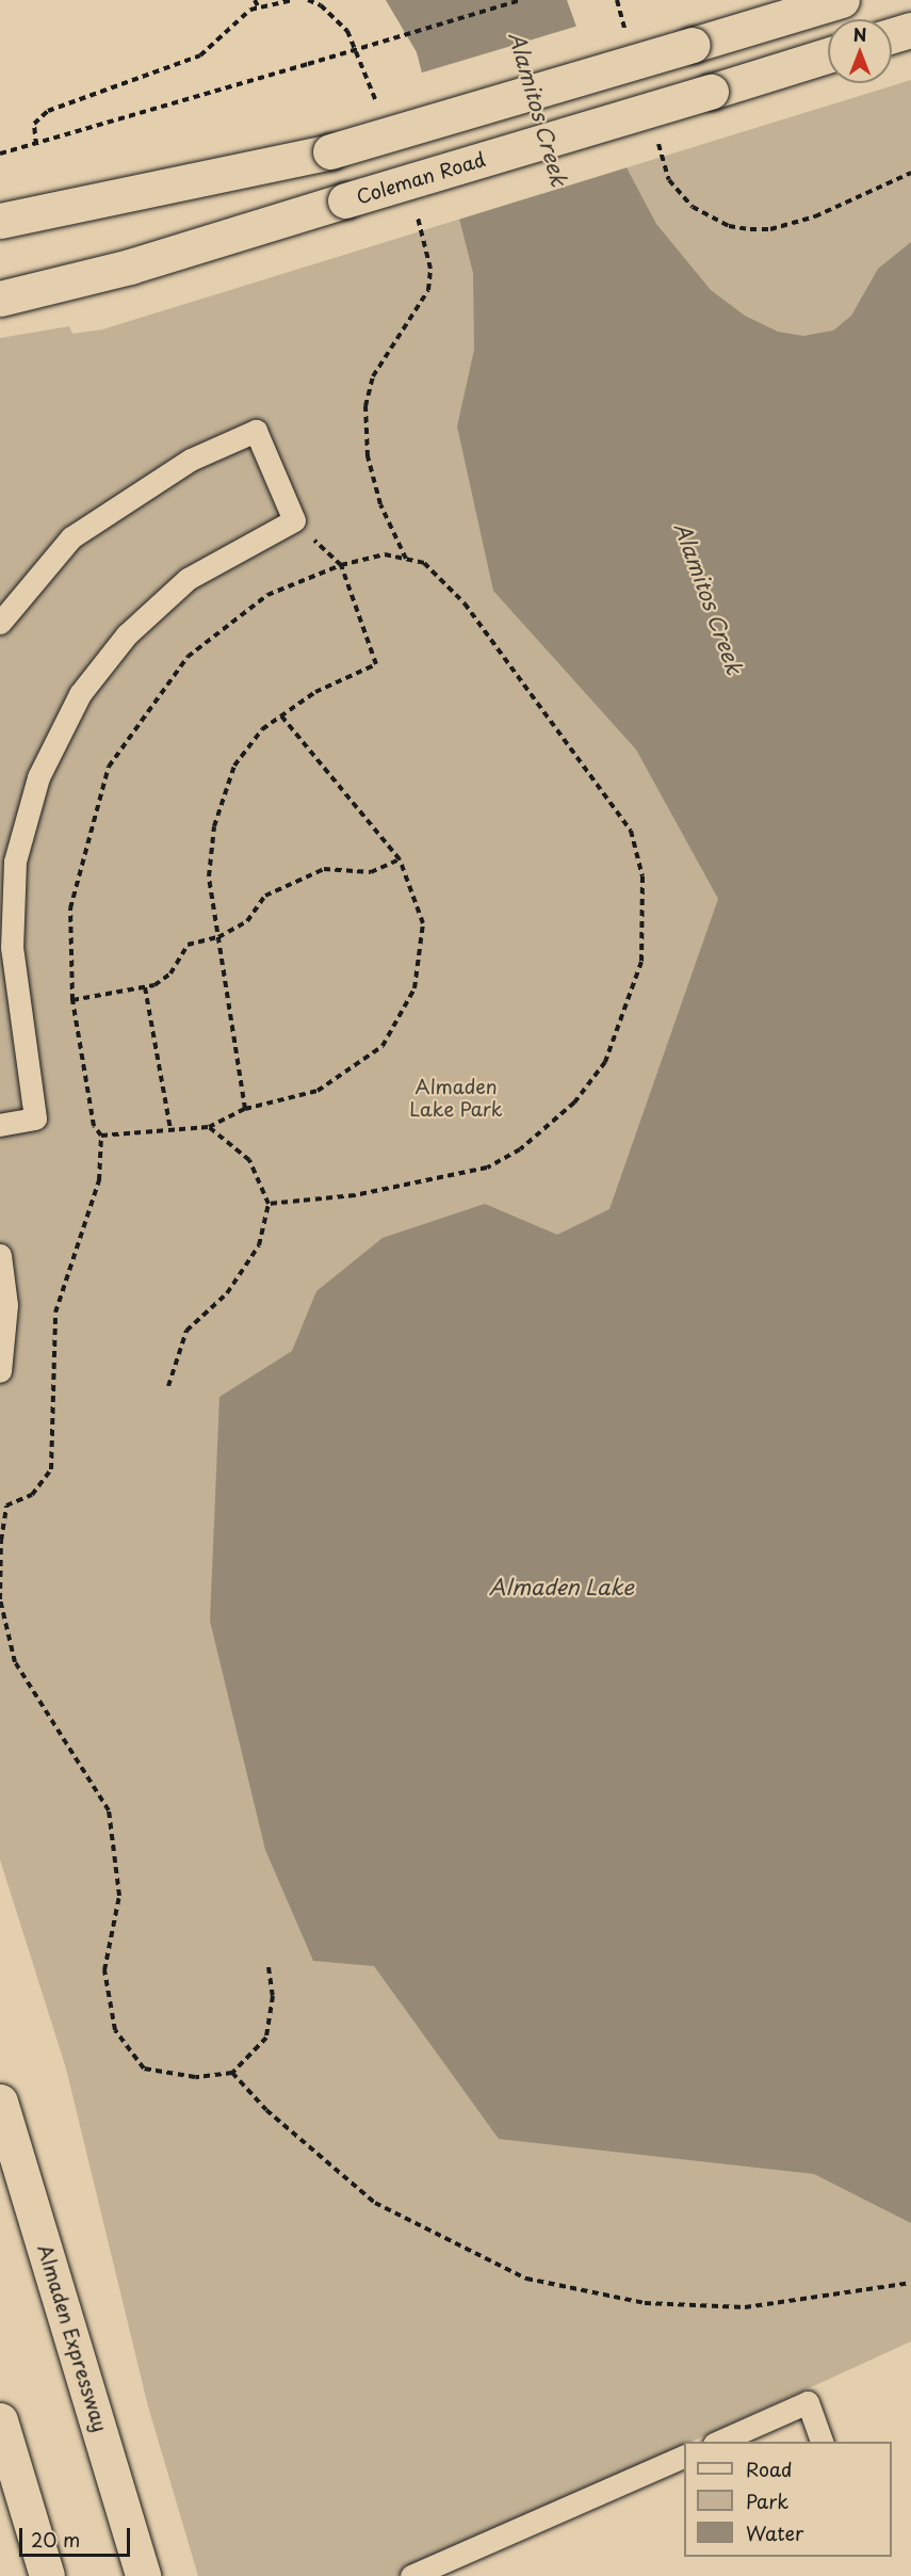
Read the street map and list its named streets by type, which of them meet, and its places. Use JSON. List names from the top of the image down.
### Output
{
  "streets": {
    "street": ["Coleman Road", "Almaden Expressway"]
  },
  "water": ["Alamitos Creek", "Almaden Lake"],
  "parks": ["Almaden Lake Park"],
  "legend": ["Road", "Park", "Water"],
  "scale_bar": "20 m",
  "north": "top"
}
